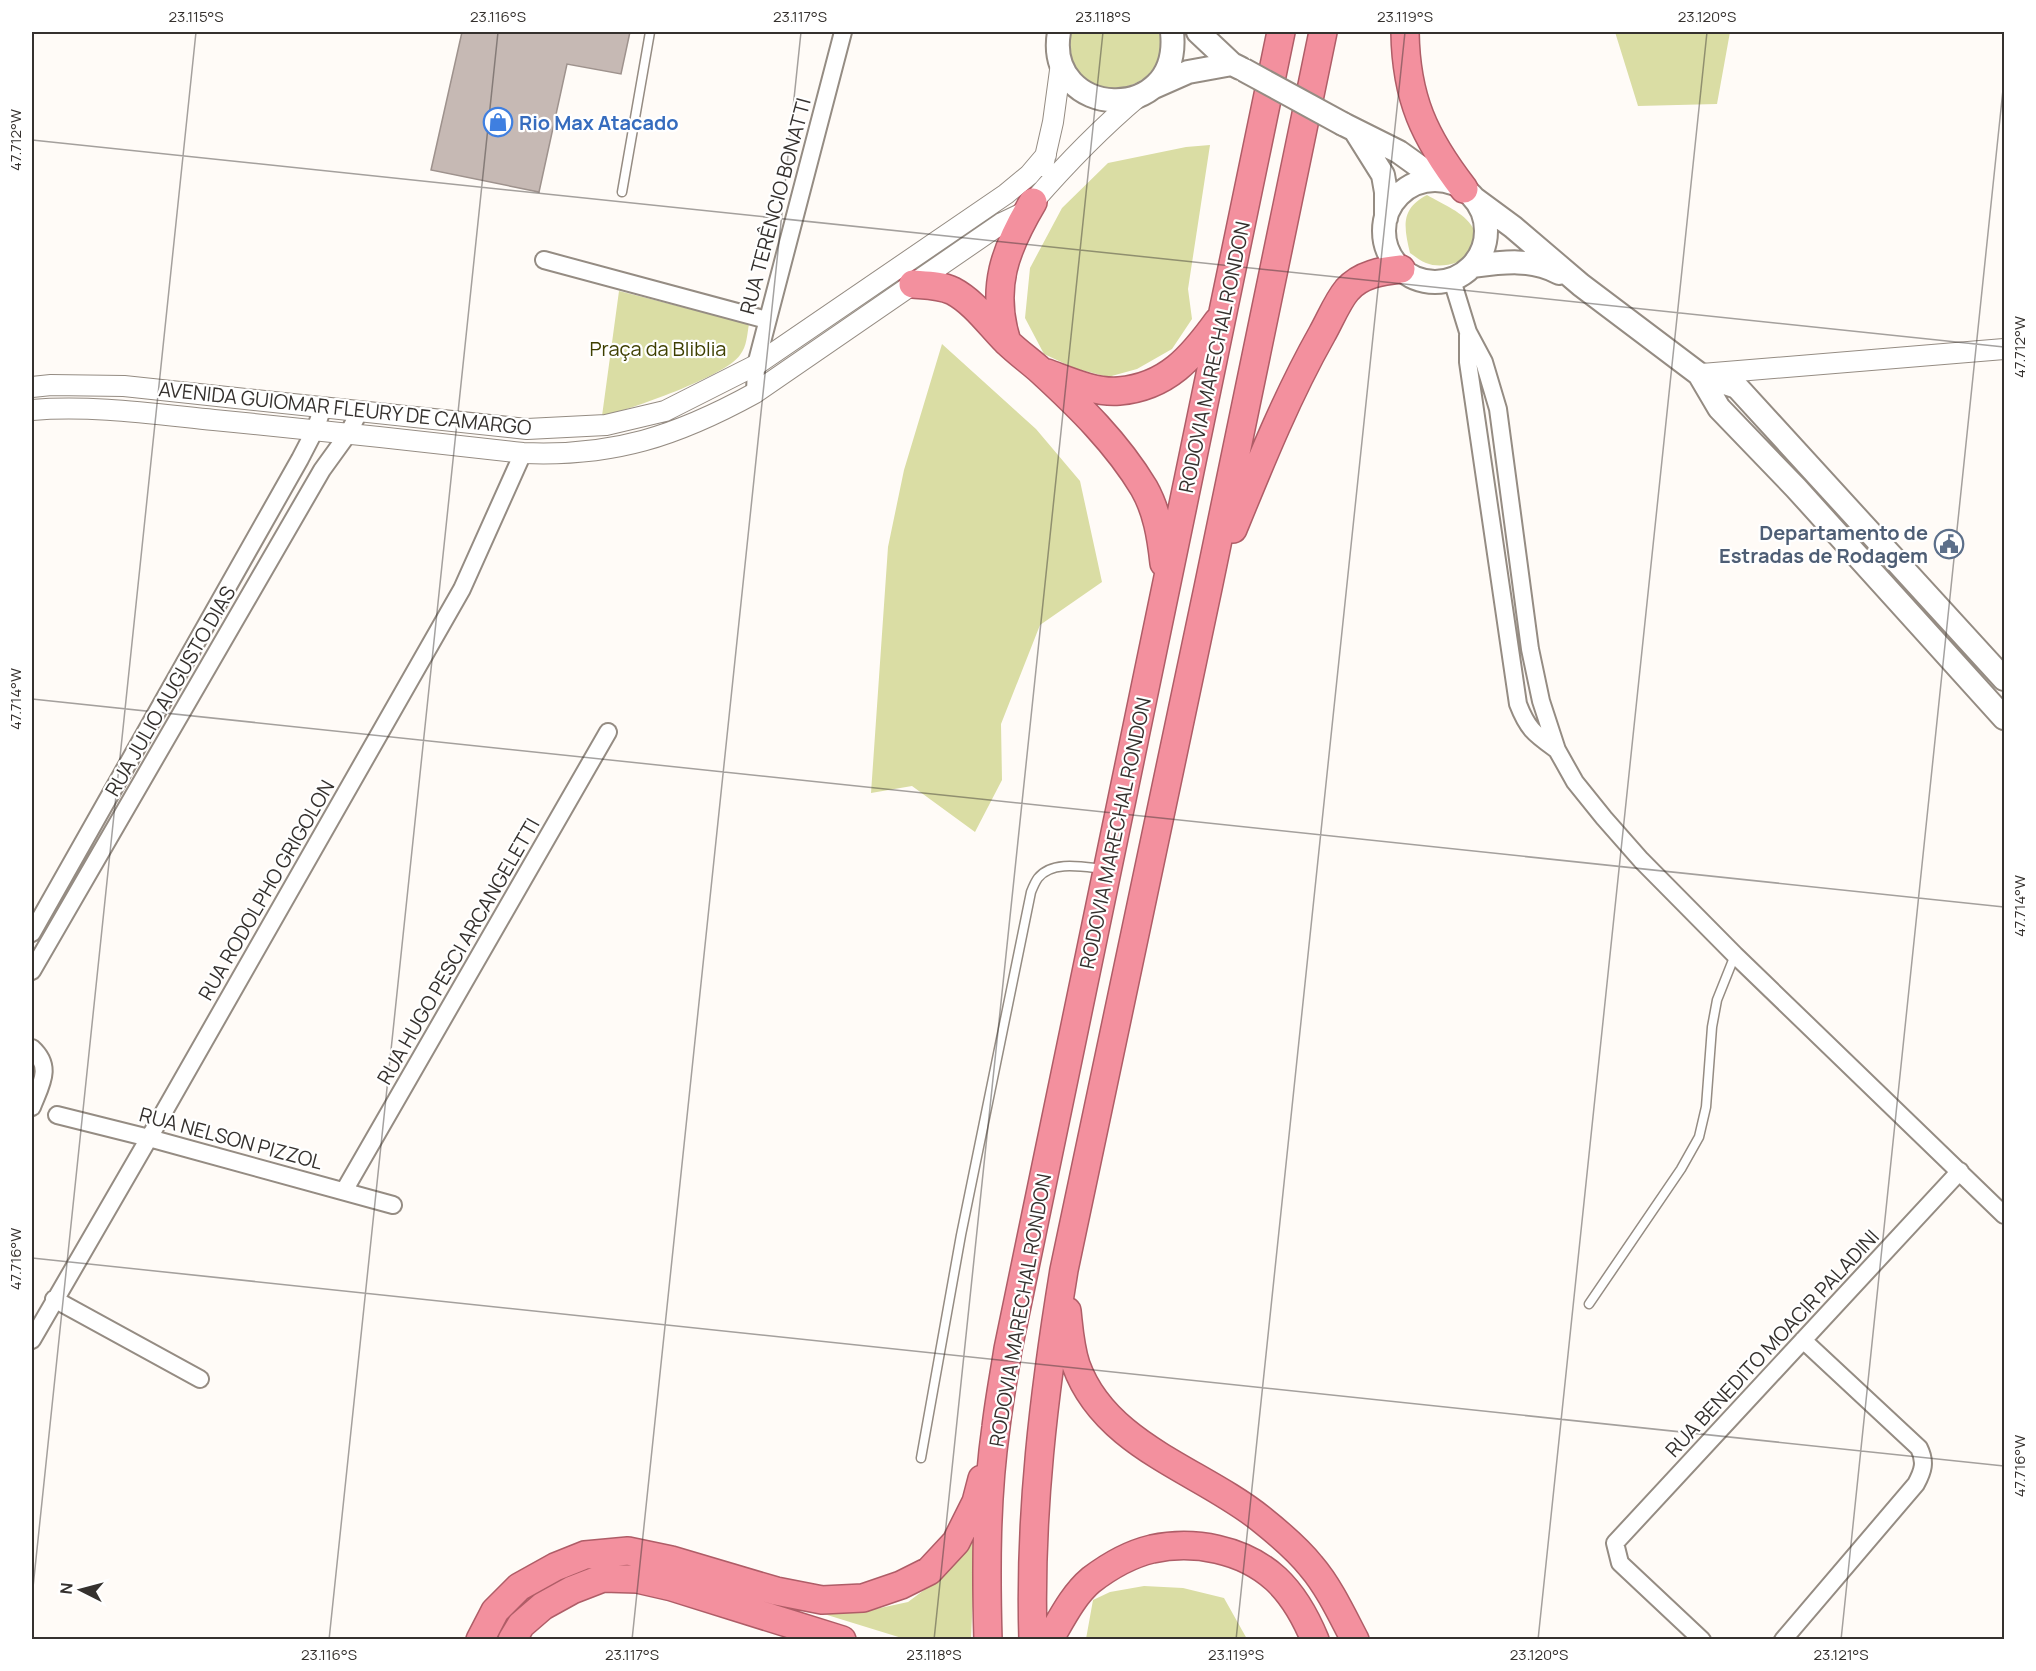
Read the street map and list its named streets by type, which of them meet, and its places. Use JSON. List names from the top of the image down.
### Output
{
  "streets": {
    "highway": ["RODOVIA MARECHAL RONDON"],
    "street": [
      "RUA TERÊNCIO BONATTI",
      "AVENIDA GUIOMAR FLEURY DE CAMARGO",
      "RUA JULIO AUGUSTO DIAS",
      "RUA RODOLPHO GRIGOLON",
      "RUA HUGO PESCI ARCANGELETTI",
      "RUA NELSON PIZZOL",
      "RUA BENEDITO MOACIR PALADINI"
    ]
  },
  "crossings": [
    ["RUA TERÊNCIO BONATTI", "AVENIDA GUIOMAR FLEURY DE CAMARGO"],
    ["AVENIDA GUIOMAR FLEURY DE CAMARGO", "RUA JULIO AUGUSTO DIAS"],
    ["RUA RODOLPHO GRIGOLON", "RUA NELSON PIZZOL"],
    ["RUA HUGO PESCI ARCANGELETTI", "RUA NELSON PIZZOL"]
  ],
  "parks": ["Praça da Bliblia"],
  "places": {
    "shop": ["Rio Max Atacado"],
    "public building": ["Departamento de Estradas de Rodagem"]
  },
  "north": "left",
  "coordinates": [
    "23.115°S",
    "23.116°S",
    "23.117°S",
    "23.118°S",
    "23.119°S",
    "23.120°S",
    "47.712°W",
    "47.714°W",
    "47.716°W",
    "23.121°S"
  ]
}
